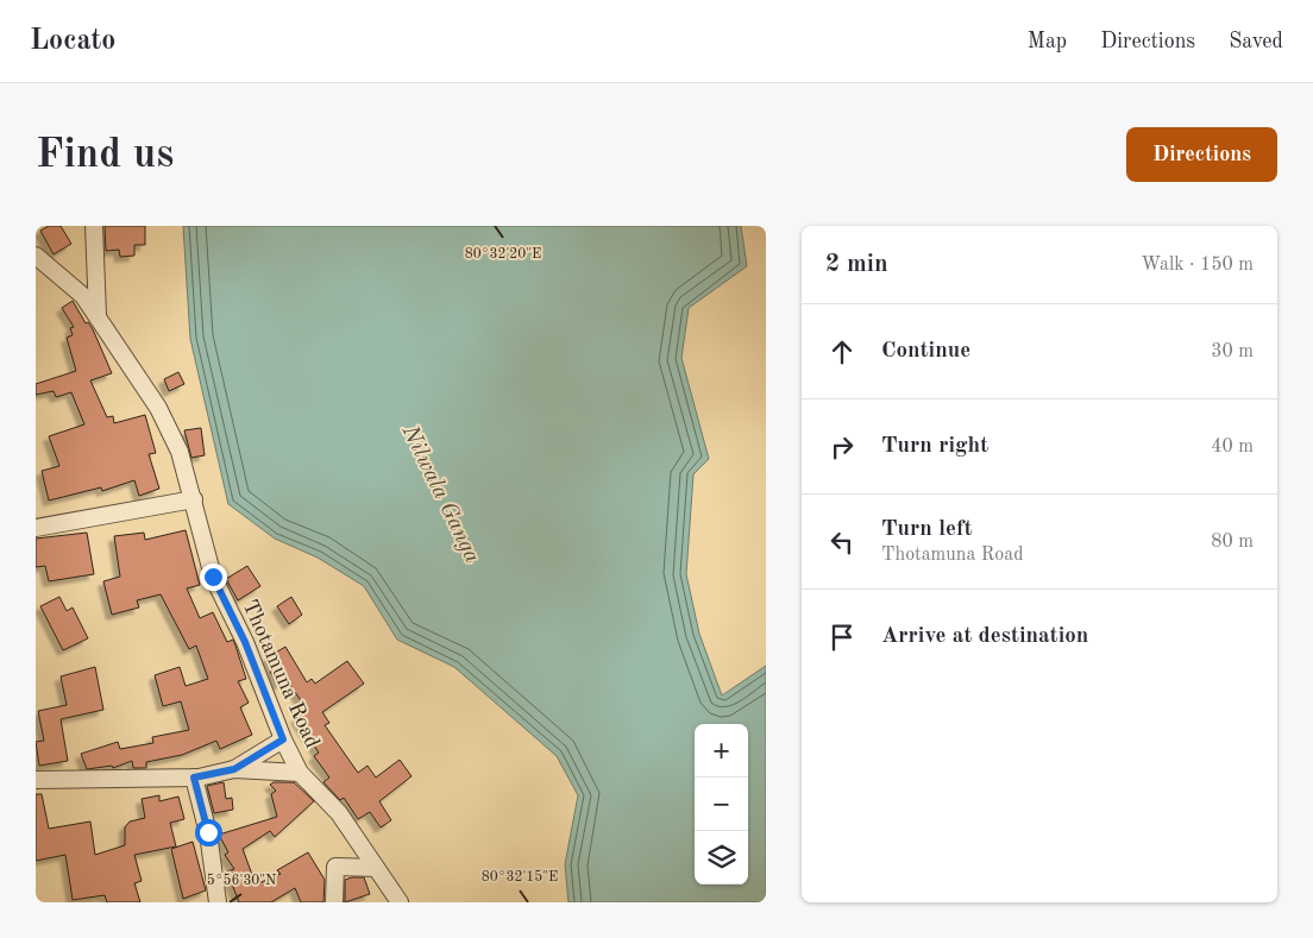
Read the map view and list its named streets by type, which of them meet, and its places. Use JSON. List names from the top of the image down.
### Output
{
  "streets": {
    "street": ["Thotamuna Road"]
  },
  "water": ["Nilwala Ganga"],
  "page": {
    "header": "Locato",
    "nav": ["Map", "Directions", "Saved"],
    "buttons": "Directions",
    "title": "Find us",
    "heading": ["2 min", "Walk · 150 m"],
    "list": [
      ["Continue", "30 m"],
      ["Turn right", "40 m"],
      ["Turn left", "Thotamuna Road", "80 m"],
      "Arrive at destination"
    ],
    "map_buttons": ["+", "−"]
  },
  "coordinates": ["80°32'20\"E", "80°32'15\"E", "5°56'30\"N"]
}
